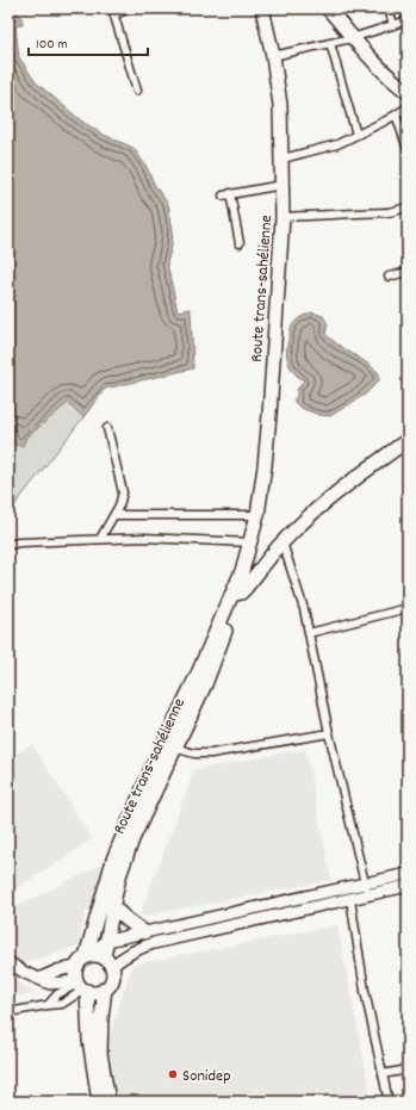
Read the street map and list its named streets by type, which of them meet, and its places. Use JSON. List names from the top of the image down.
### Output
{
  "streets": {
    "highway": ["Route trans-sahélienne"]
  },
  "places": ["Sonidep"],
  "scale_bar": "100 m"
}
